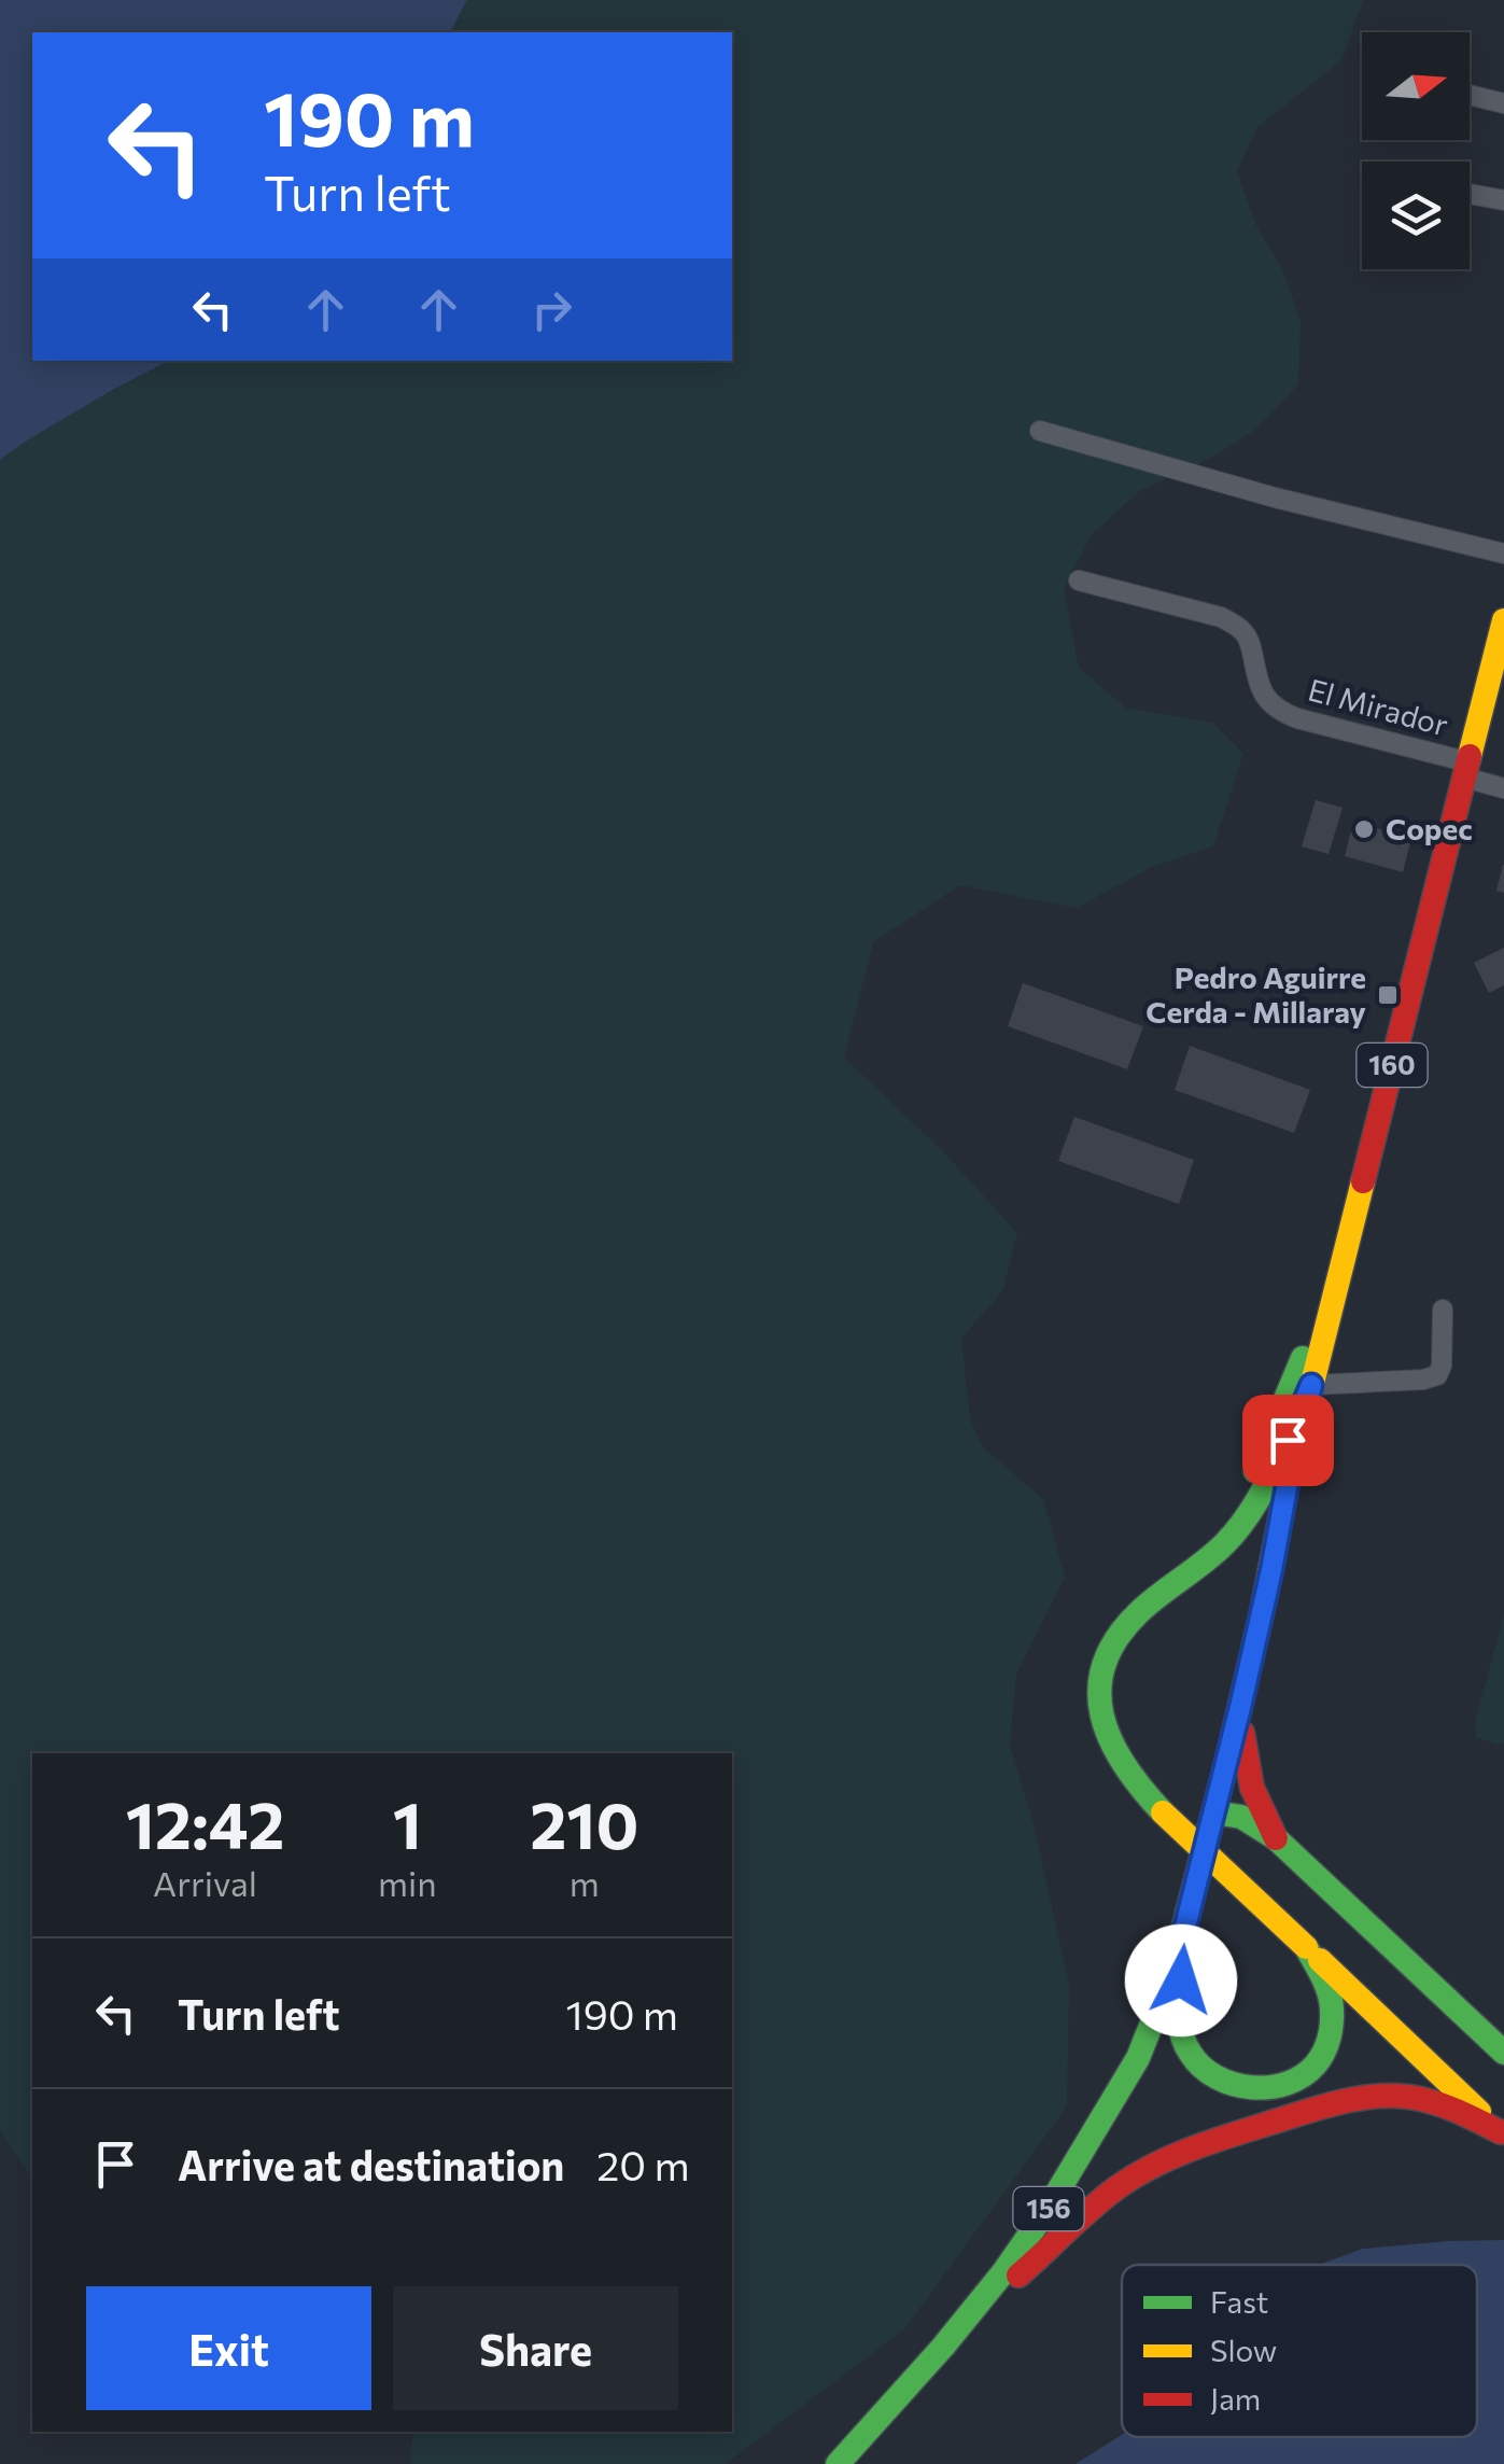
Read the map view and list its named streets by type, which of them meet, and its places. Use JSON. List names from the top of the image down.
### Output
{
  "streets": {
    "main road": ["160", "156"],
    "street": ["El Mirador"]
  },
  "crossings": [
    ["El Mirador", "160"],
    ["160", "156"]
  ],
  "places": {
    "other": ["Copec"],
    "transit": ["Pedro Aguirre Cerda - Millaray"]
  },
  "legend": ["Fast", "Slow", "Jam"],
  "north": "right",
  "page": {
    "turn": ["190 m", "Turn left"],
    "eta": [
      "12:42",
      "Arrival",
      "1",
      "min",
      "210",
      "m"
    ],
    "list": [
      {
        "name": "Turn left",
        "value": "190 m"
      },
      {
        "name": "Arrive at destination",
        "value": "20 m"
      }
    ],
    "buttons": ["Exit", "Share"]
  }
}
